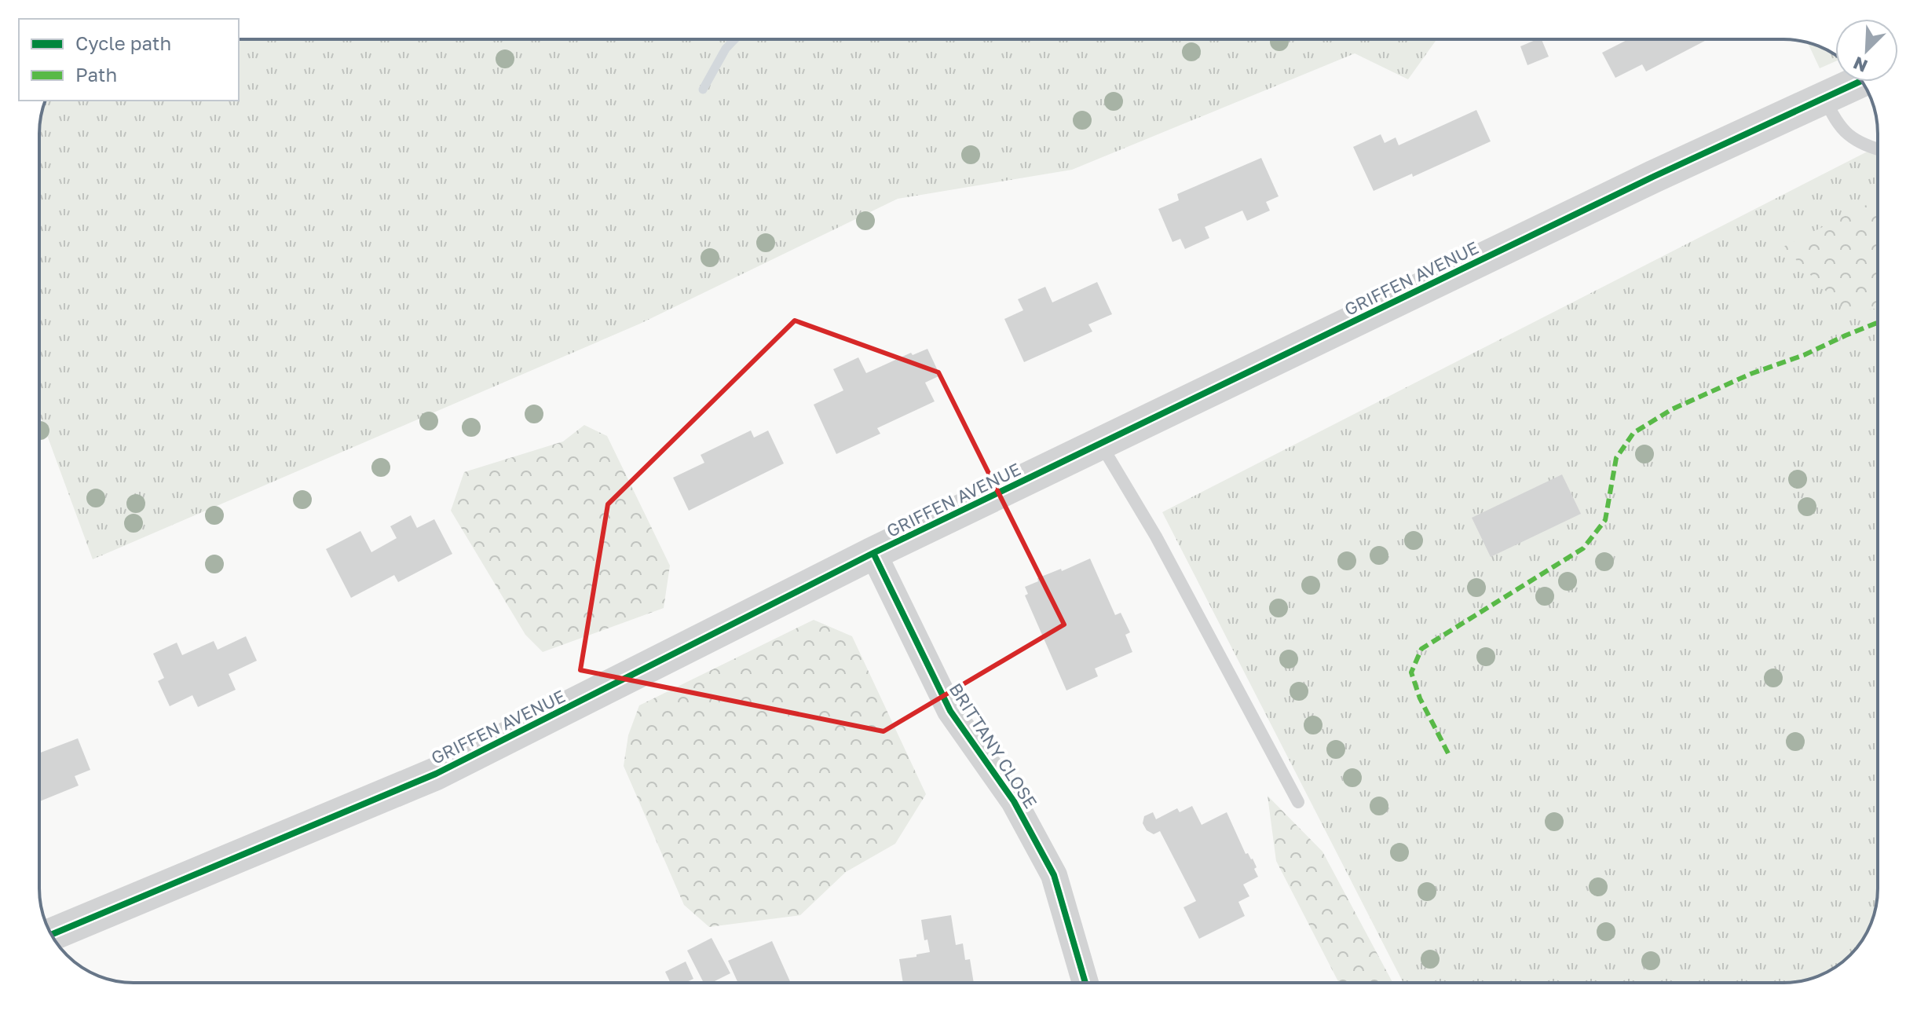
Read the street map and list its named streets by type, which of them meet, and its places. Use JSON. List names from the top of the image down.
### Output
{
  "streets": {
    "street": ["GRIFFEN AVENUE", "BRITTANY CLOSE"]
  },
  "crossings": [
    ["GRIFFEN AVENUE", "BRITTANY CLOSE"]
  ],
  "legend": ["Cycle path", "Path"],
  "north": "bottom left"
}
